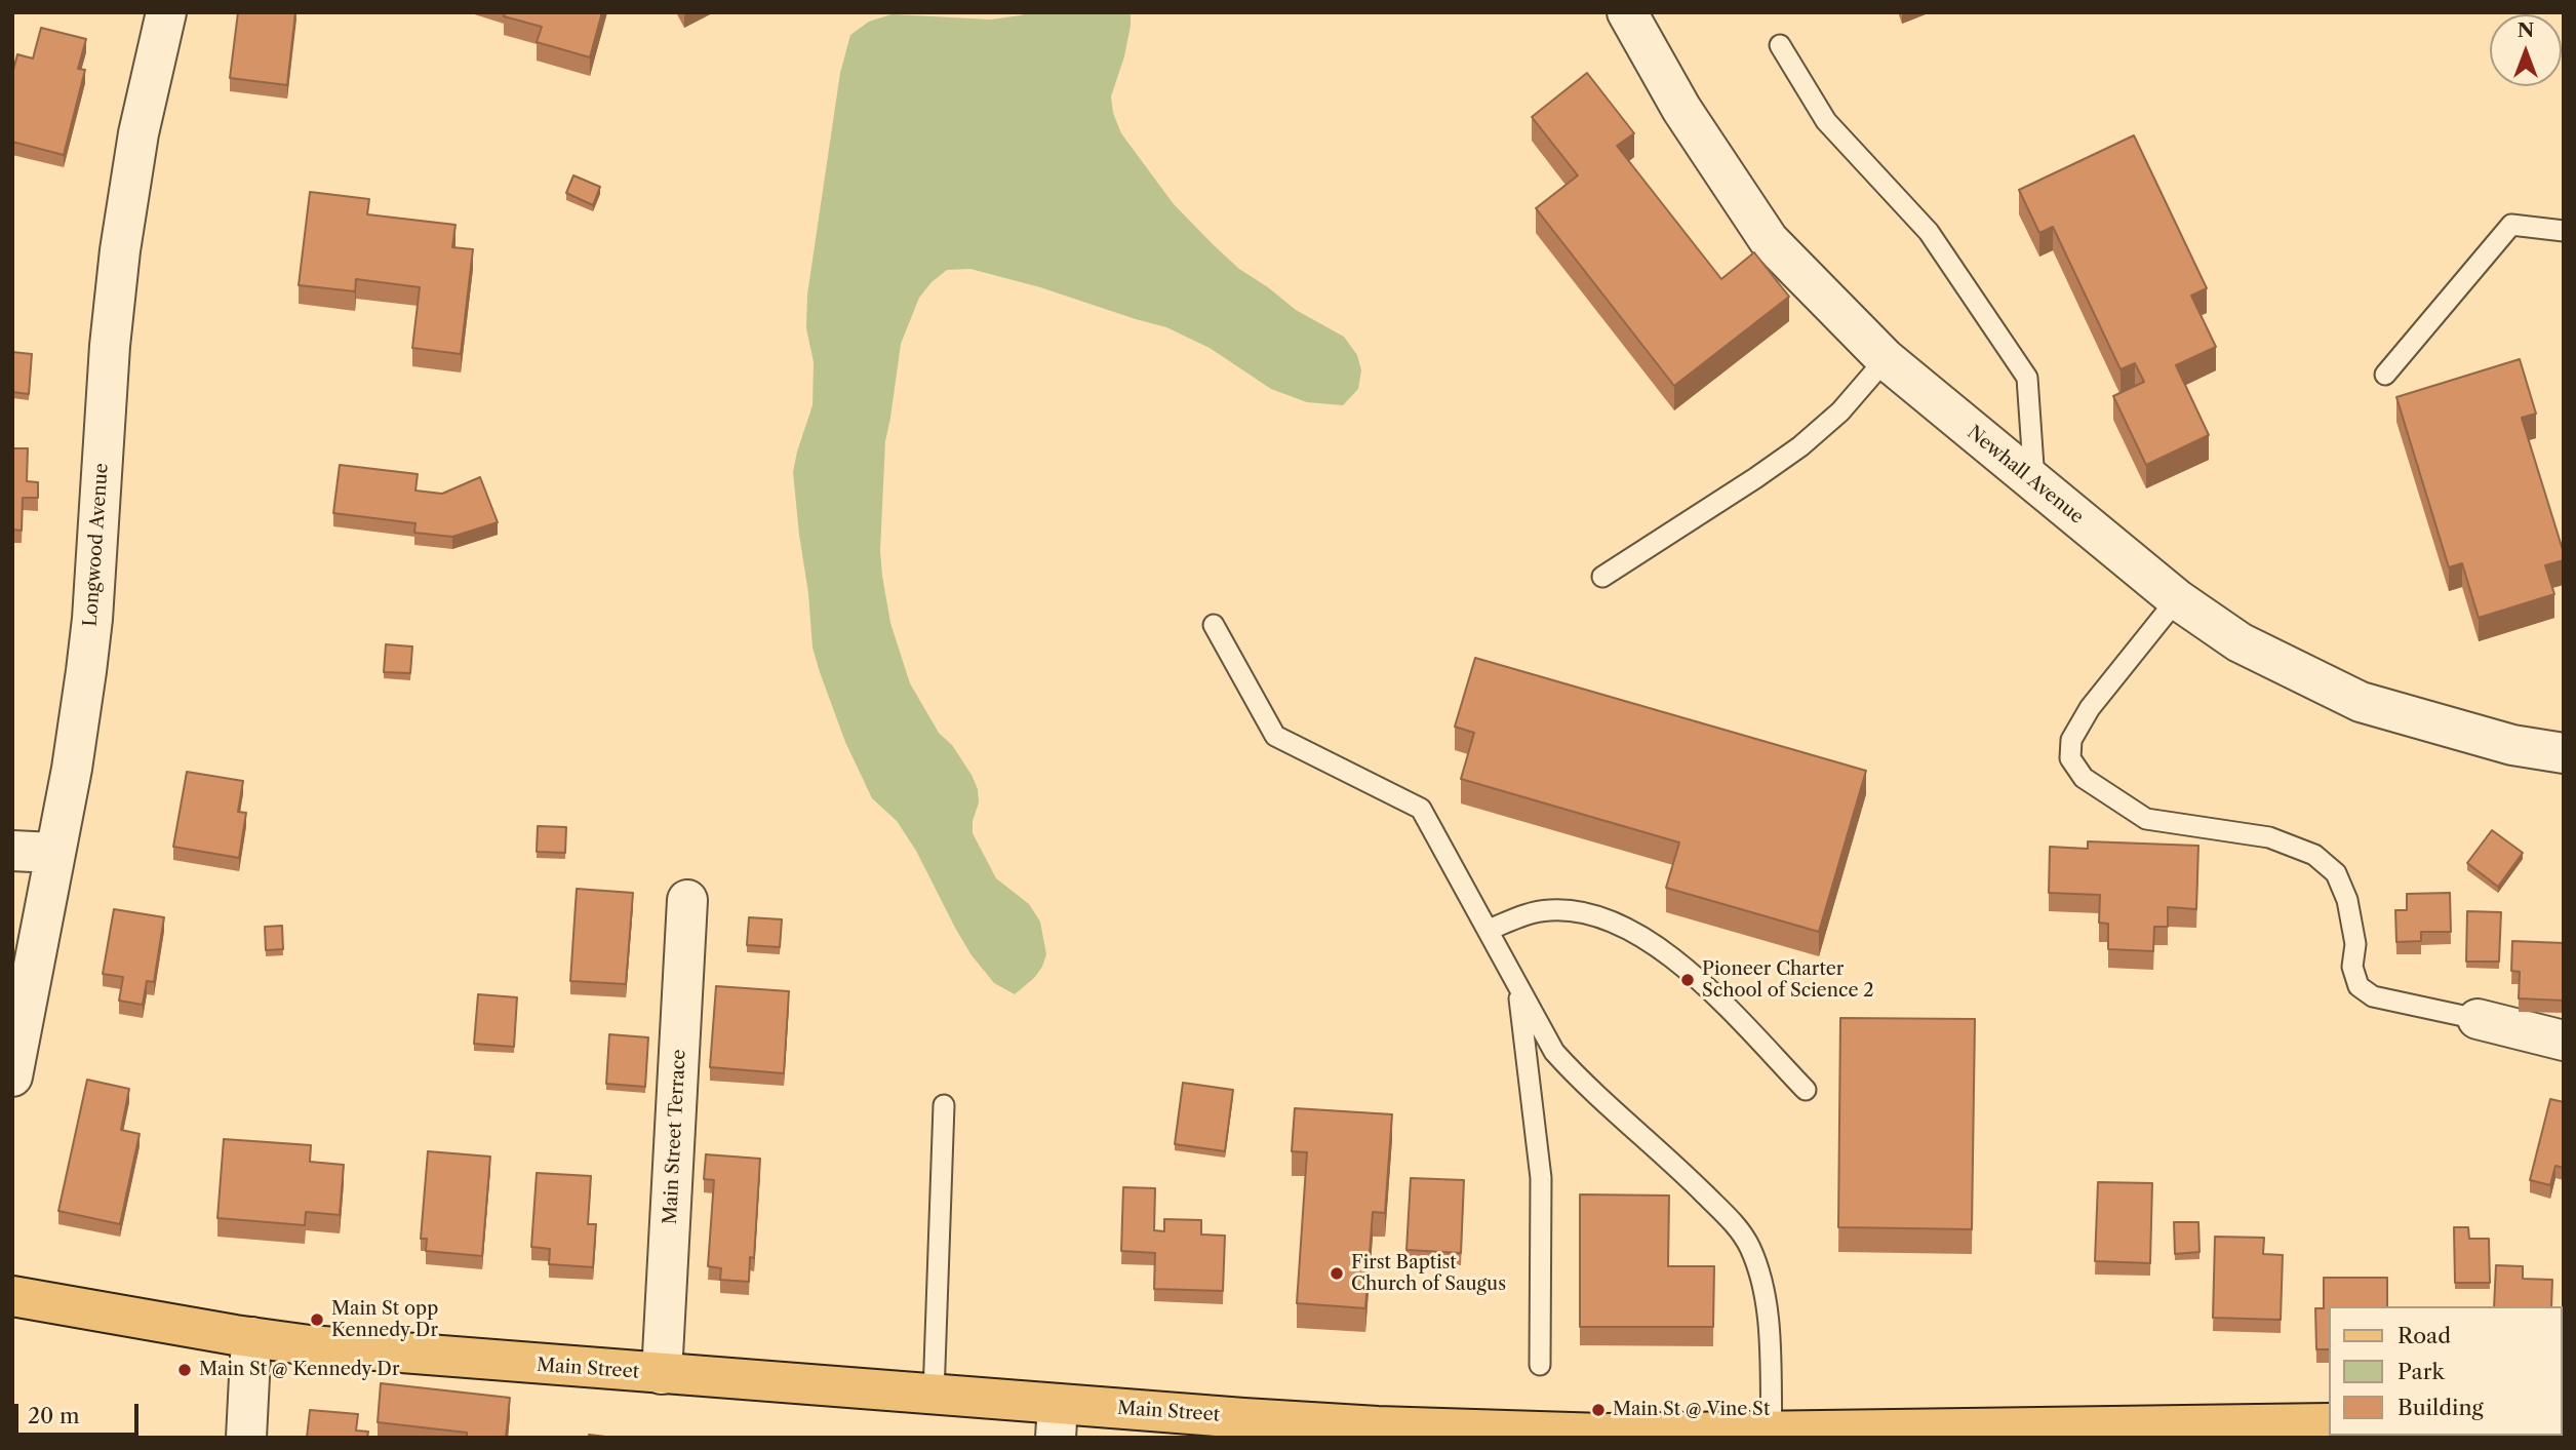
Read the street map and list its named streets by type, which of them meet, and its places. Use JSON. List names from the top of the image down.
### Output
{
  "streets": {
    "main road": ["Main Street"],
    "street": ["Newhall Avenue", "Longwood Avenue", "Main Street Terrace"]
  },
  "crossings": [
    ["Main Street Terrace", "Main Street"]
  ],
  "places": [
    "Pioneer Charter School of Science 2",
    "First Baptist Church of Saugus",
    "Main St opp Kennedy Dr",
    "Main St @ Kennedy Dr",
    "Main St @ Vine St"
  ],
  "legend": ["Road", "Park", "Building"],
  "scale_bar": "20 m",
  "north": "top"
}
